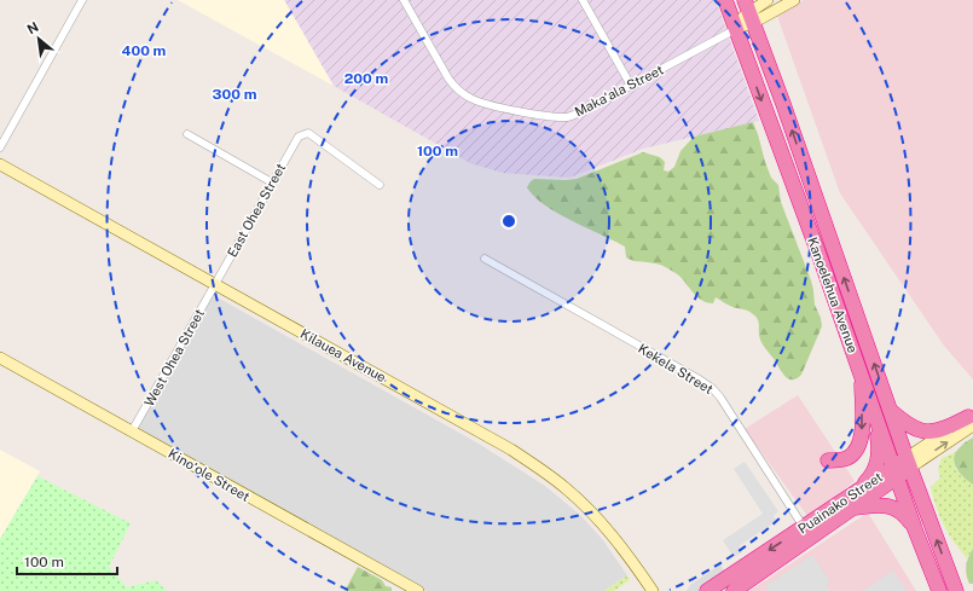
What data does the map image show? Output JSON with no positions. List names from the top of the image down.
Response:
{
  "streets": {
    "highway": ["Kanoelehua Avenue", "Puainako Street"],
    "street": [
      "Maka‘ala Street",
      "East Ohea Street",
      "Kilauea Avenue",
      "West Ohea Street",
      "Kekela Street",
      "Kinoʻole Street"
    ]
  },
  "crossings": [
    ["Maka‘ala Street", "Kanoelehua Avenue"],
    ["East Ohea Street", "Kilauea Avenue"],
    ["East Ohea Street", "West Ohea Street"],
    ["Kanoelehua Avenue", "Puainako Street"],
    ["Kilauea Avenue", "West Ohea Street"],
    ["West Ohea Street", "Kinoʻole Street"],
    ["Kekela Street", "Puainako Street"]
  ],
  "scale_bar": "100 m",
  "north": "top left",
  "rings": [
    "400 m",
    "200 m",
    "300 m",
    "100 m"
  ]
}
